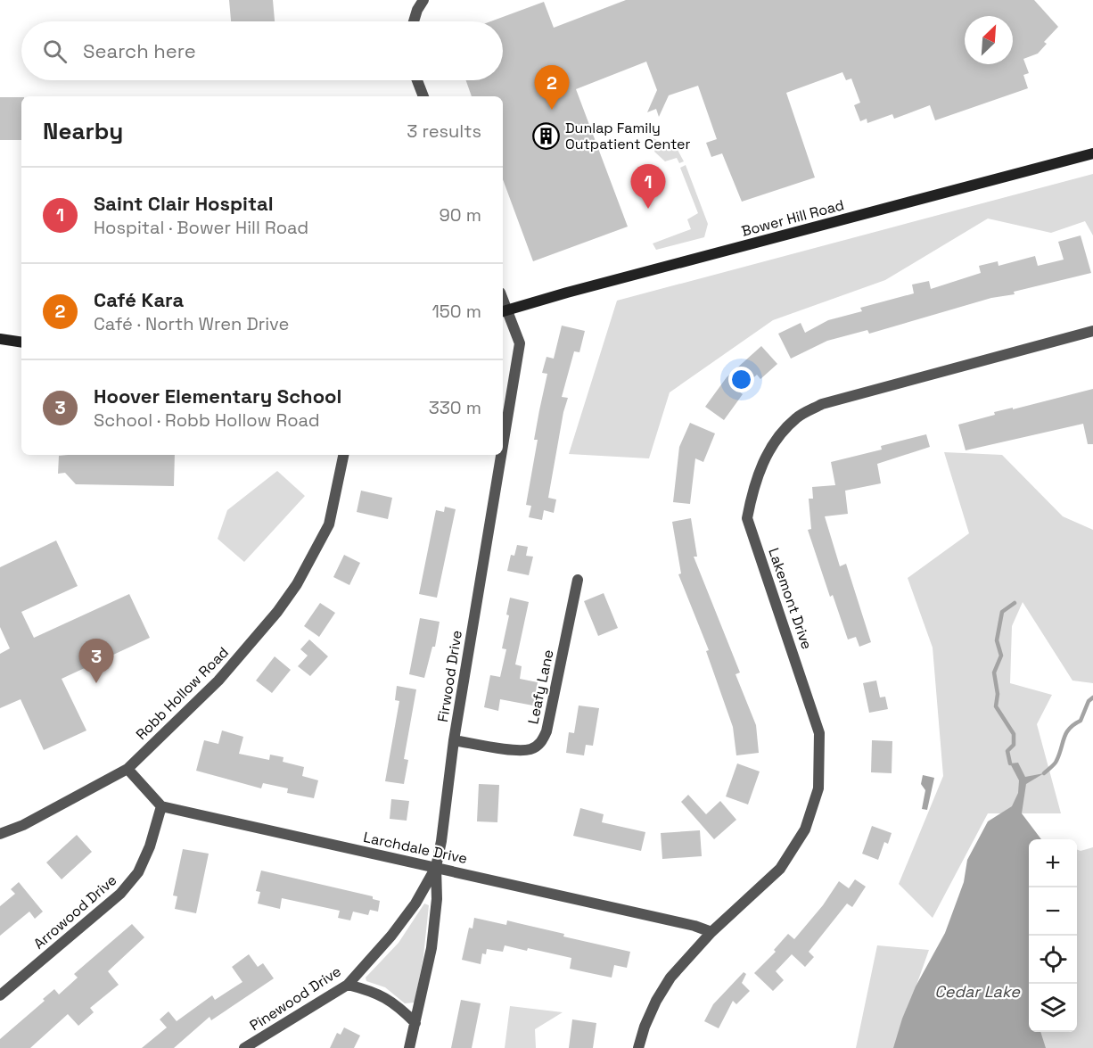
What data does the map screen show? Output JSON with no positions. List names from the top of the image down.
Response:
{
  "streets": {
    "main road": ["Bower Hill Road"],
    "street": [
      "Lakemont Drive",
      "Firwood Drive",
      "Leafy Lane",
      "Robb Hollow Road",
      "Larchdale Drive",
      "Arrowood Drive",
      "Pinewood Drive"
    ]
  },
  "crossings": [
    ["Bower Hill Road", "Firwood Drive"],
    ["Lakemont Drive", "Larchdale Drive"],
    ["Firwood Drive", "Leafy Lane"],
    ["Firwood Drive", "Larchdale Drive"],
    ["Firwood Drive", "Pinewood Drive"],
    ["Larchdale Drive", "Arrowood Drive"],
    ["Larchdale Drive", "Pinewood Drive"]
  ],
  "water": ["Cedar Lake"],
  "places": {
    "building": ["Dunlap Family Outpatient Center"]
  },
  "north": "top right",
  "page": {
    "search": "Search here",
    "pins": ["2", "1", "3"],
    "heading": ["Nearby", "3 results"],
    "list": [
      {
        "mark": "1",
        "name": "Saint Clair Hospital",
        "note": "Hospital · Bower Hill Road",
        "value": "90 m"
      },
      {
        "mark": "2",
        "name": "Café Kara",
        "note": "Café · North Wren Drive",
        "value": "150 m"
      },
      {
        "mark": "3",
        "name": "Hoover Elementary School",
        "note": "School · Robb Hollow Road",
        "value": "330 m"
      }
    ],
    "map_buttons": ["+", "−"]
  }
}
